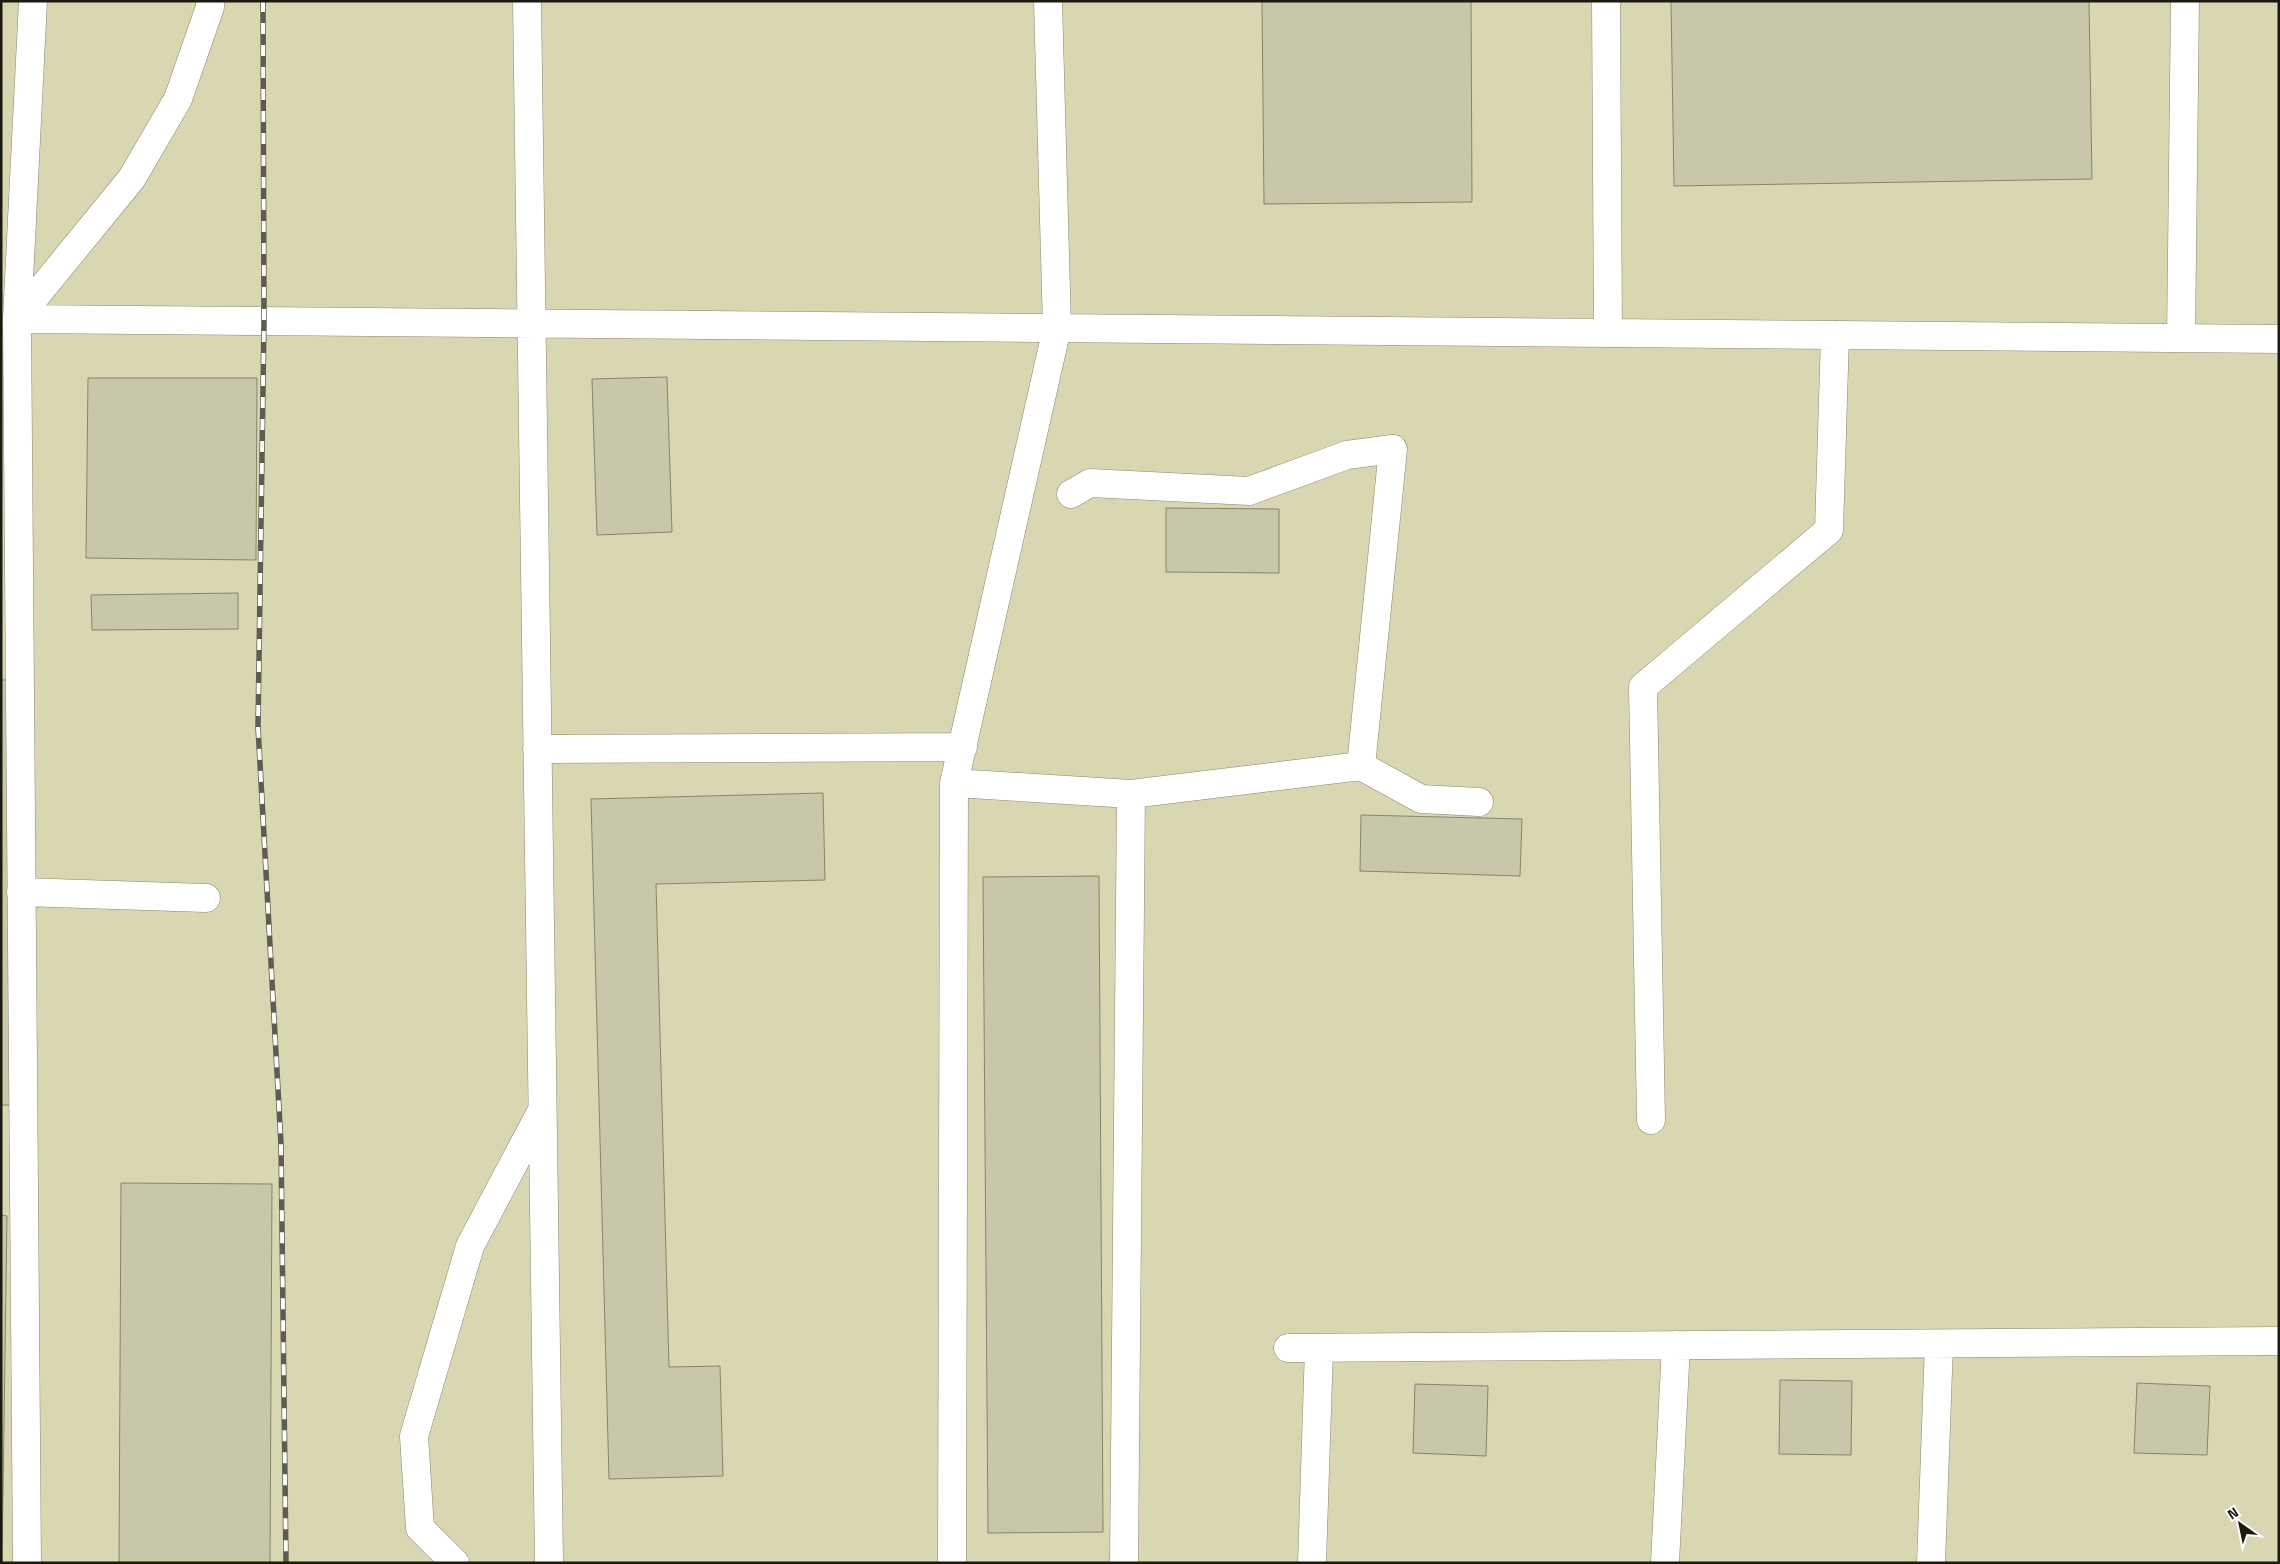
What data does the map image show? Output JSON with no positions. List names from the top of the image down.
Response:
{
  "north": "top left"
}
